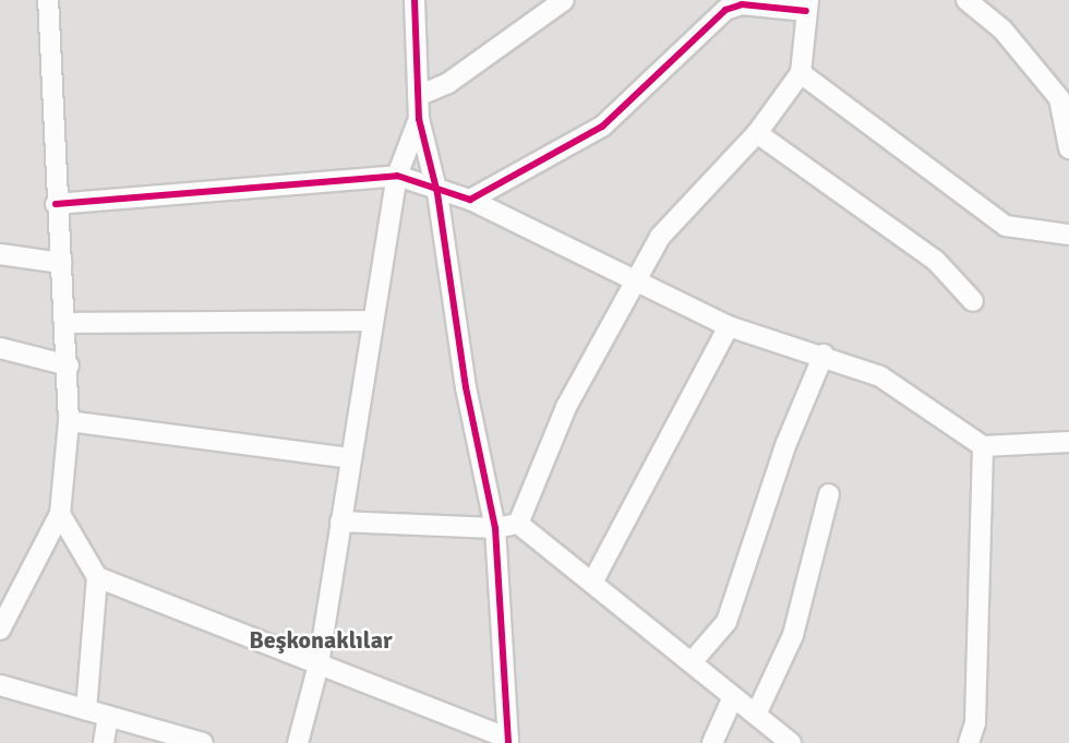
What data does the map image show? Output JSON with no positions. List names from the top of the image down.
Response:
{
  "districts": ["Beşkonaklılar"]
}
